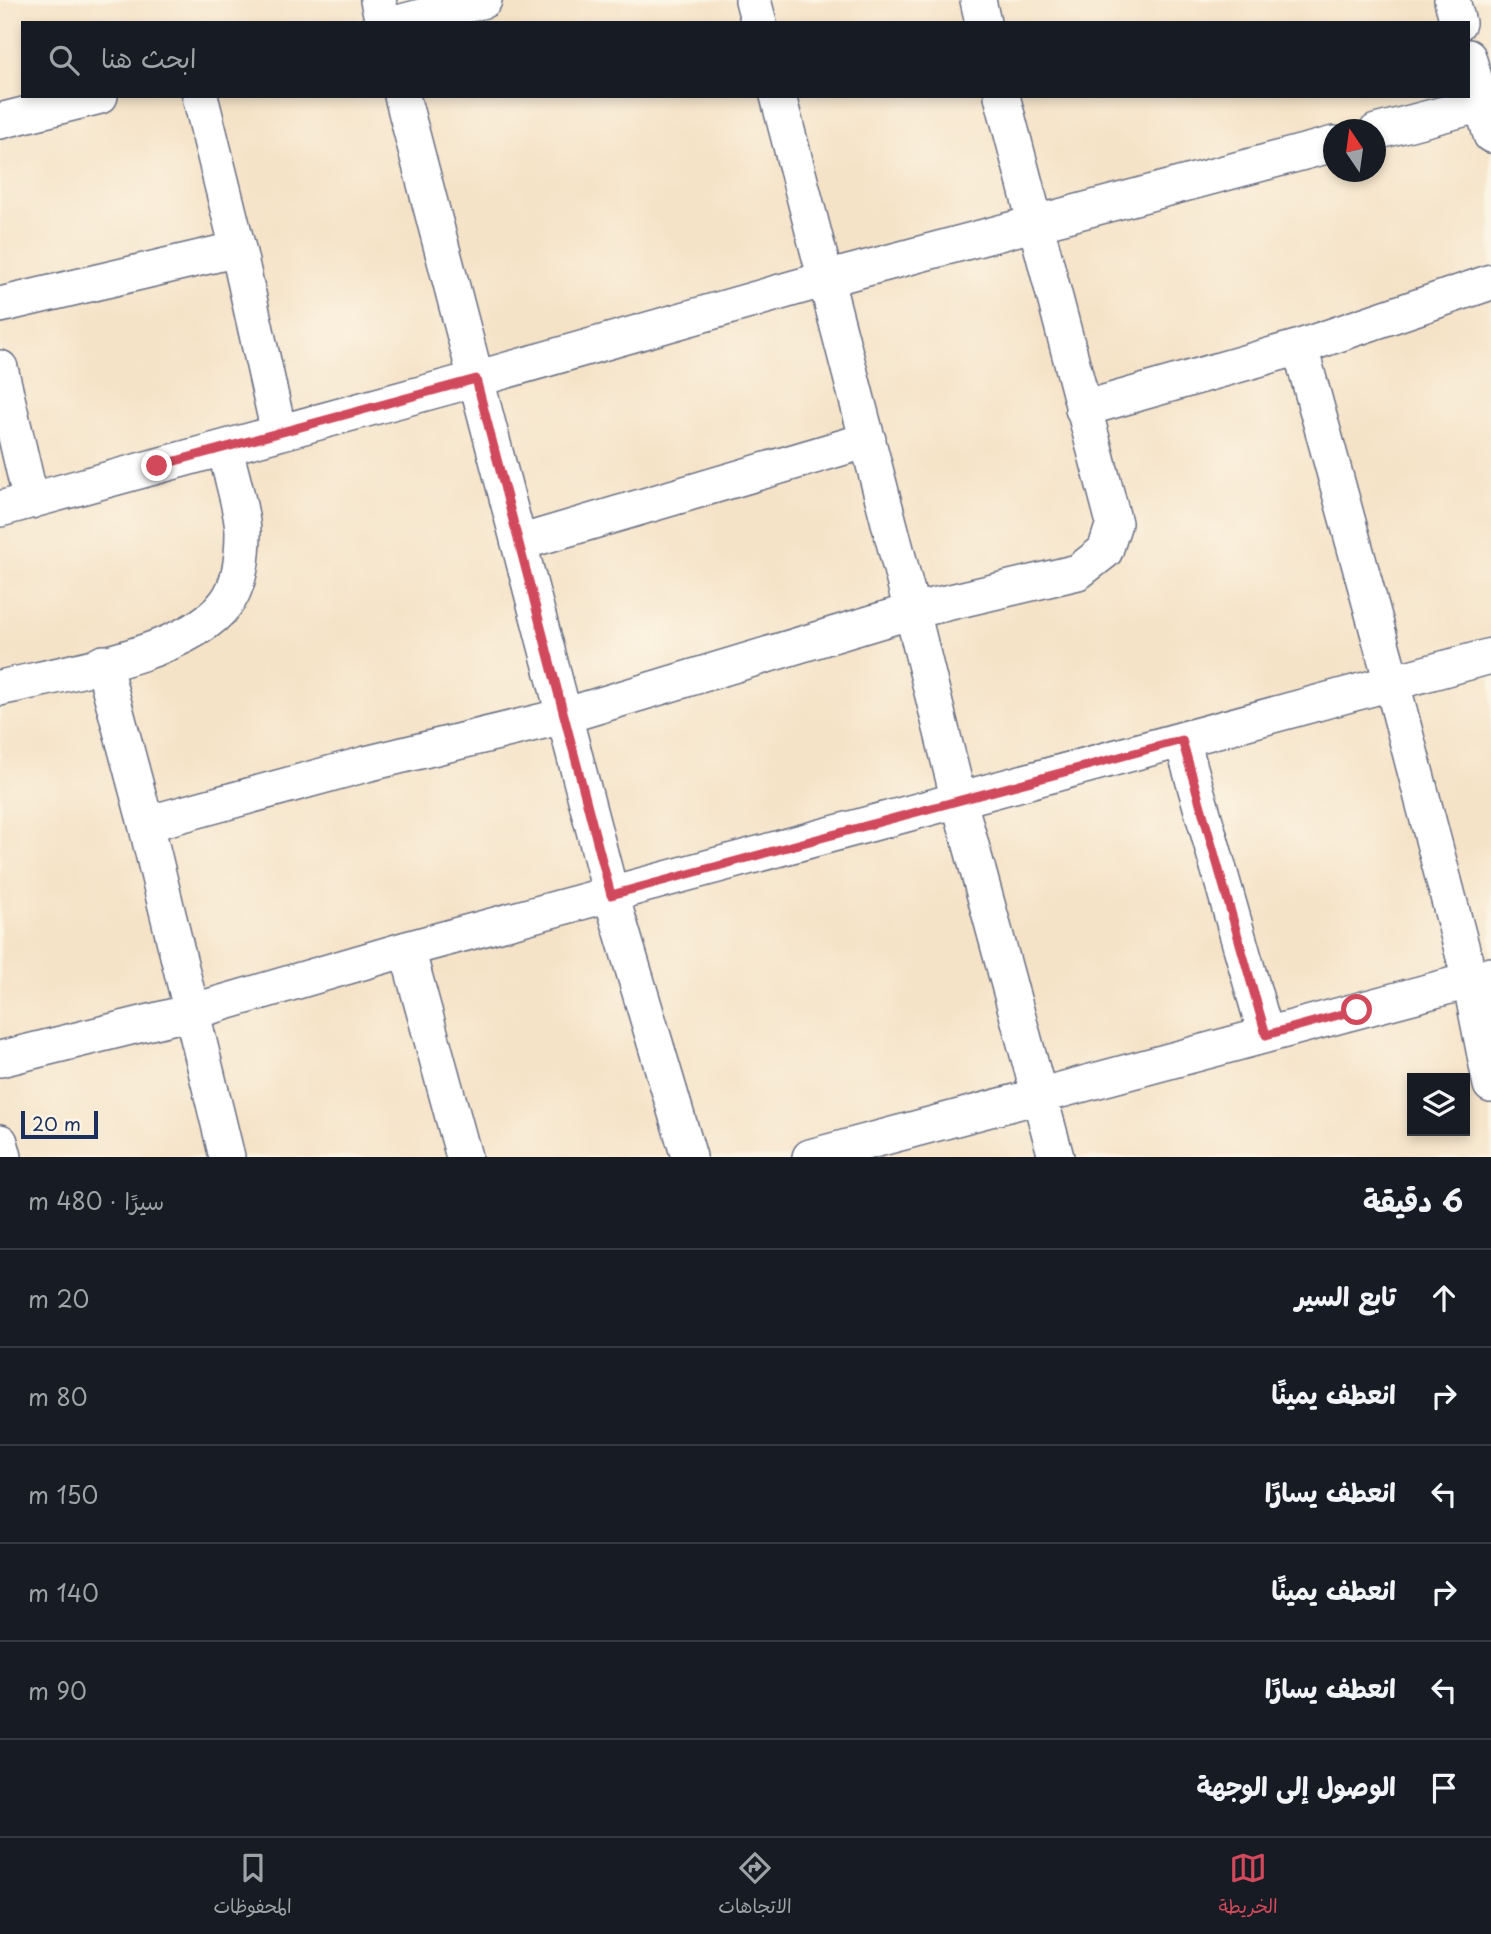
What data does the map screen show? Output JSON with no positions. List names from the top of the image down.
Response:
{
  "scale_bar": "20 m",
  "north": "top",
  "page": {
    "search": "ابحث هنا",
    "scale": "20 m",
    "heading": ["6 دقيقة", "سيرًا · 480 m"],
    "list": [
      ["تابع السير", "20 m"],
      ["انعطف يمينًا", "80 m"],
      ["انعطف يسارًا", "150 m"],
      ["انعطف يمينًا", "140 m"],
      ["انعطف يسارًا", "90 m"],
      "الوصول إلى الوجهة"
    ],
    "nav": ["الخريطة", "الاتجاهات", "المحفوظات"]
  }
}
